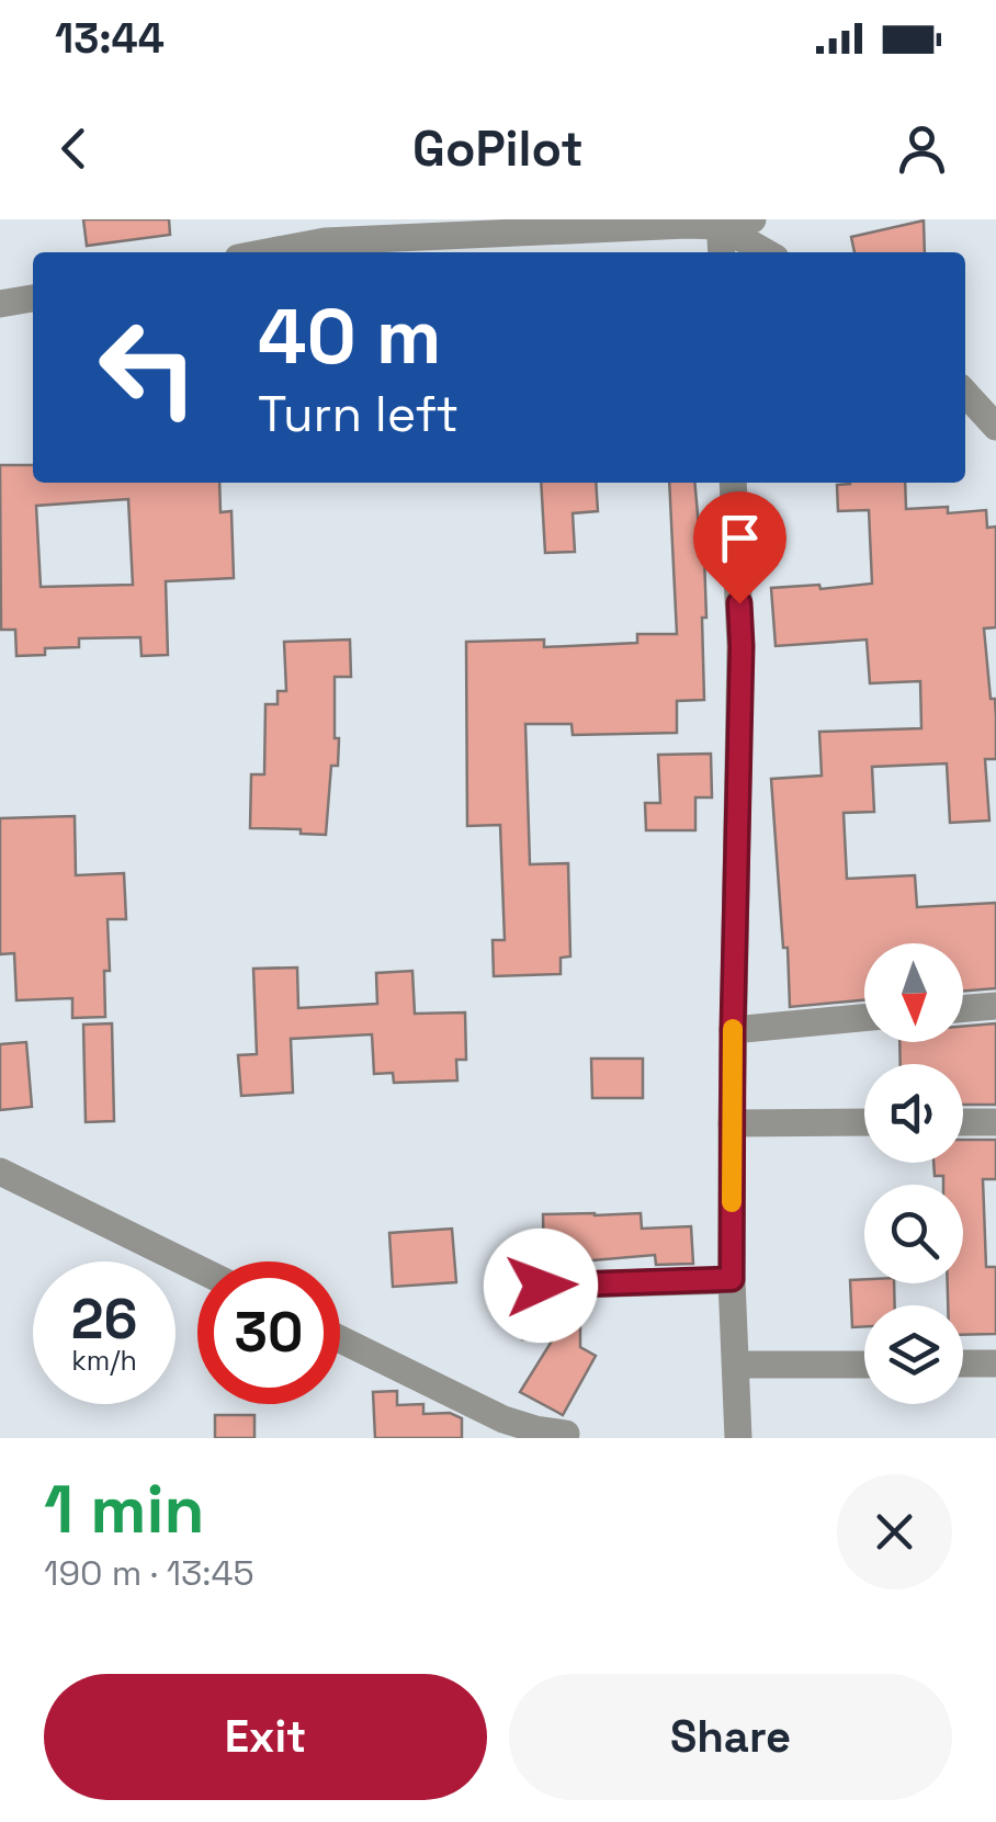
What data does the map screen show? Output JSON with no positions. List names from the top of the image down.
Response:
{
  "north": "bottom",
  "page": {
    "status": "13:44",
    "header": "GoPilot",
    "turn": ["40 m", "Turn left"],
    "speed": "26 km/h",
    "limit": "30",
    "heading": ["1 min", "190 m · 13:45"],
    "buttons": ["Exit", "Share"]
  }
}
